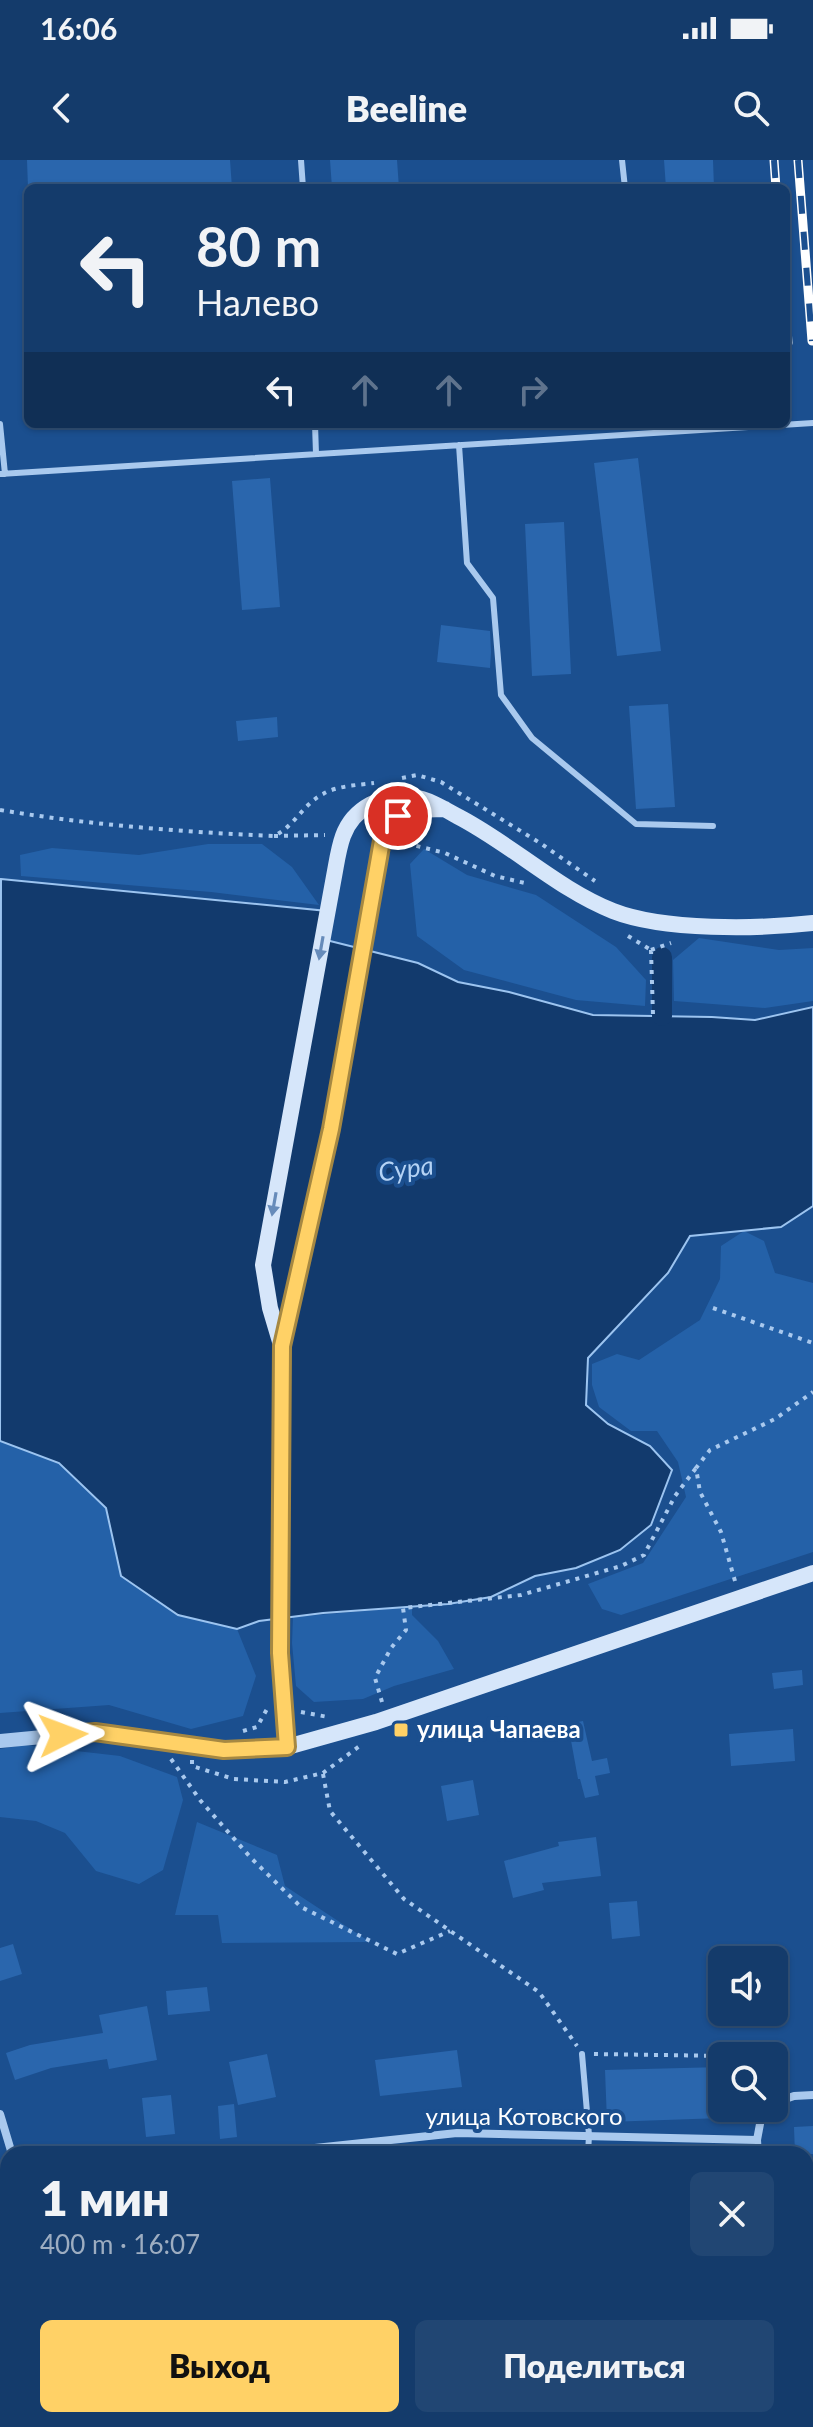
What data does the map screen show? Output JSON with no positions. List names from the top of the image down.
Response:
{
  "streets": {
    "street": ["улица Котовского"]
  },
  "water": ["Сура"],
  "places": {
    "transit": ["улица Чапаева"]
  },
  "page": {
    "status": "16:06",
    "header": "Beeline",
    "turn": ["80 m", "Налево"],
    "heading": ["1 мин", "400 m · 16:07"],
    "buttons": ["Выход", "Поделиться"]
  }
}
